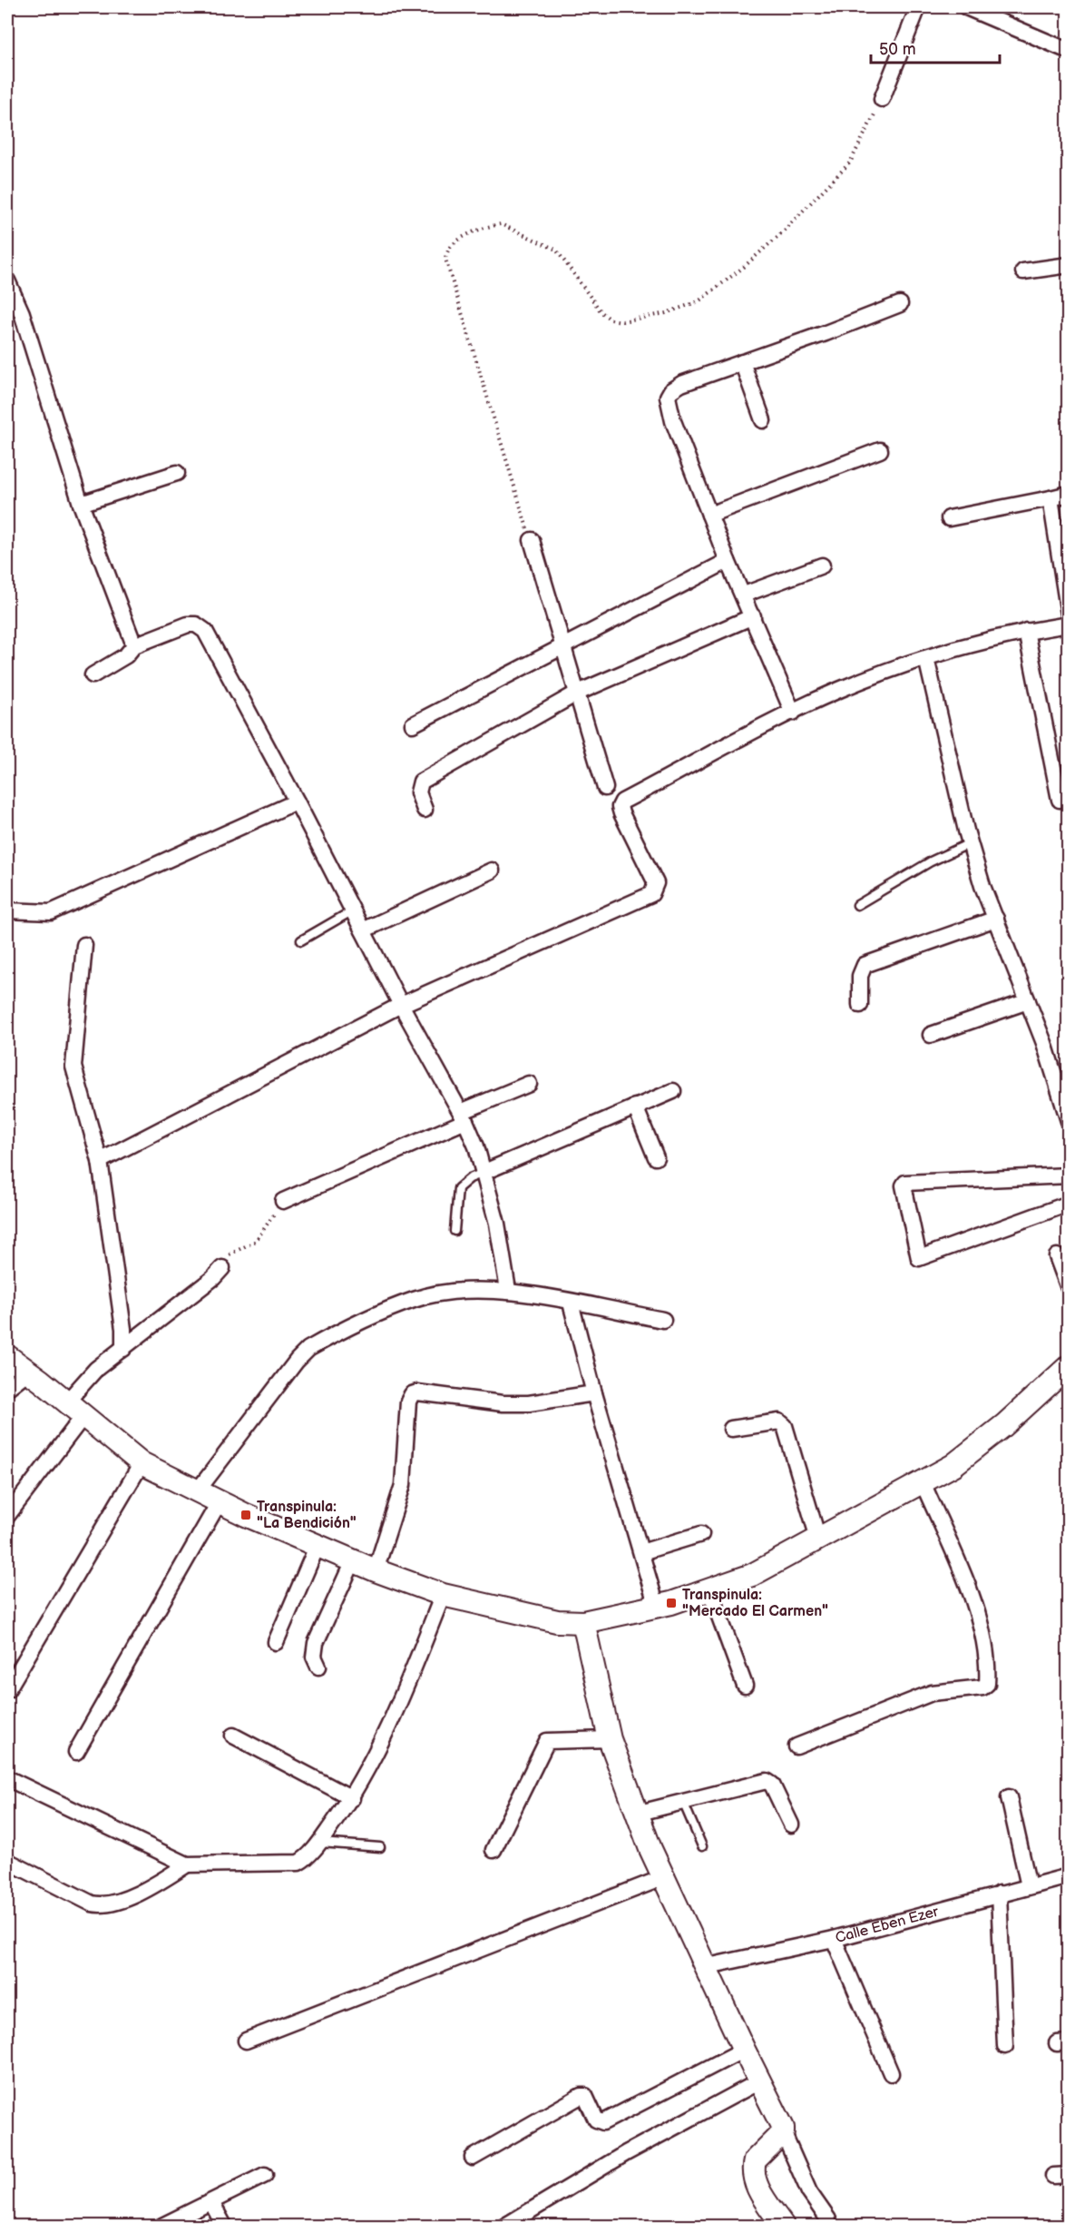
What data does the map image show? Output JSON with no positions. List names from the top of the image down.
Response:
{
  "streets": {
    "street": ["Calle Eben Ezer"]
  },
  "places": {
    "transit": ["Transpinula: \"La Bendición\"", "Transpinula: \"Mercado El Carmen\""]
  },
  "scale_bar": "50 m"
}
